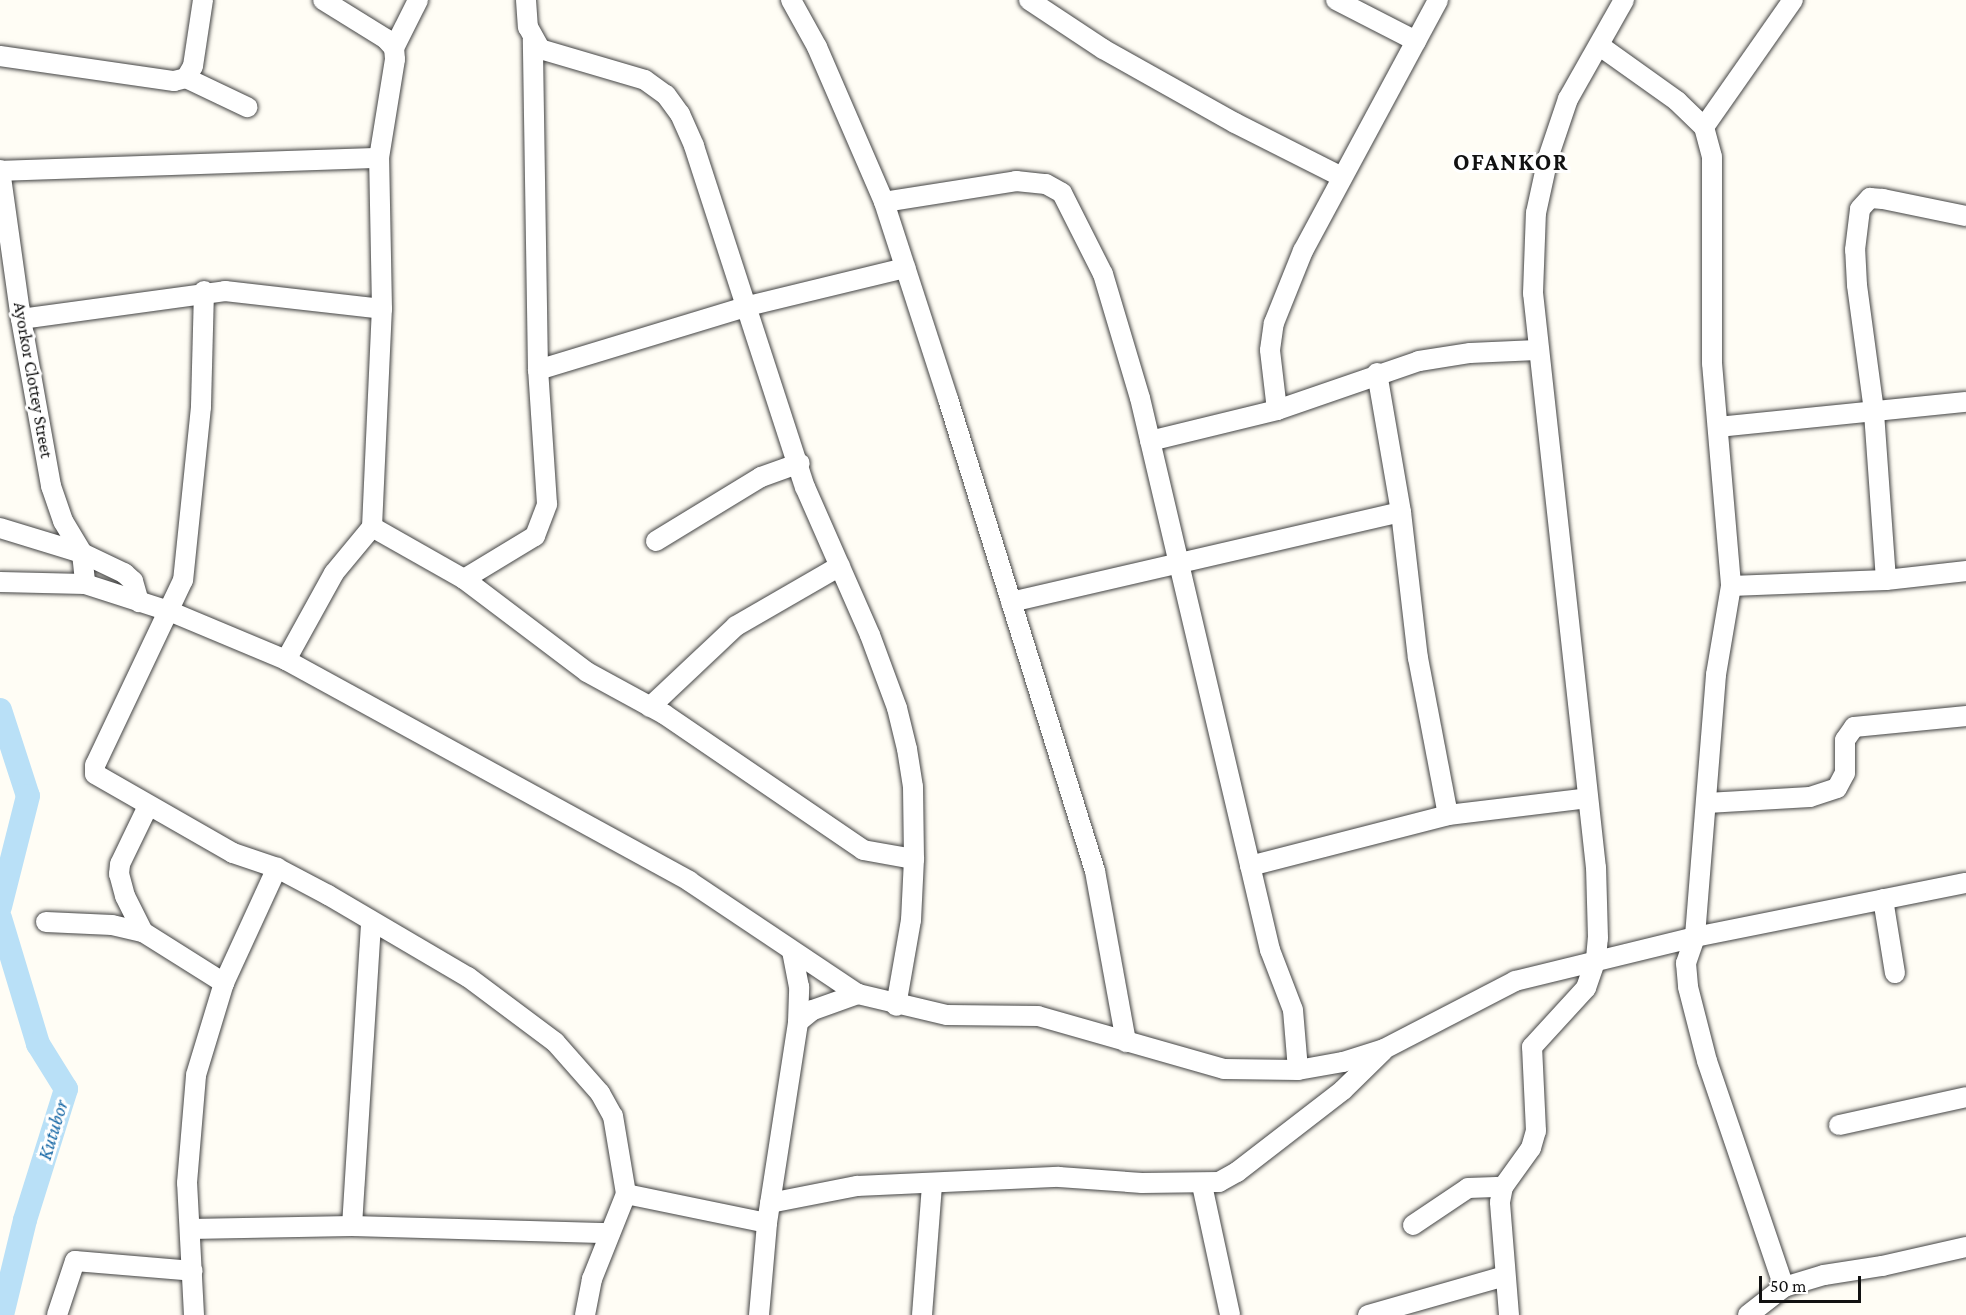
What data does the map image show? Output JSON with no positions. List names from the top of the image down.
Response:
{
  "streets": {
    "street": ["Ayorkor Clottey Street"]
  },
  "districts": ["OFANKOR"],
  "water": ["Kutubor"],
  "scale_bar": "50 m"
}
